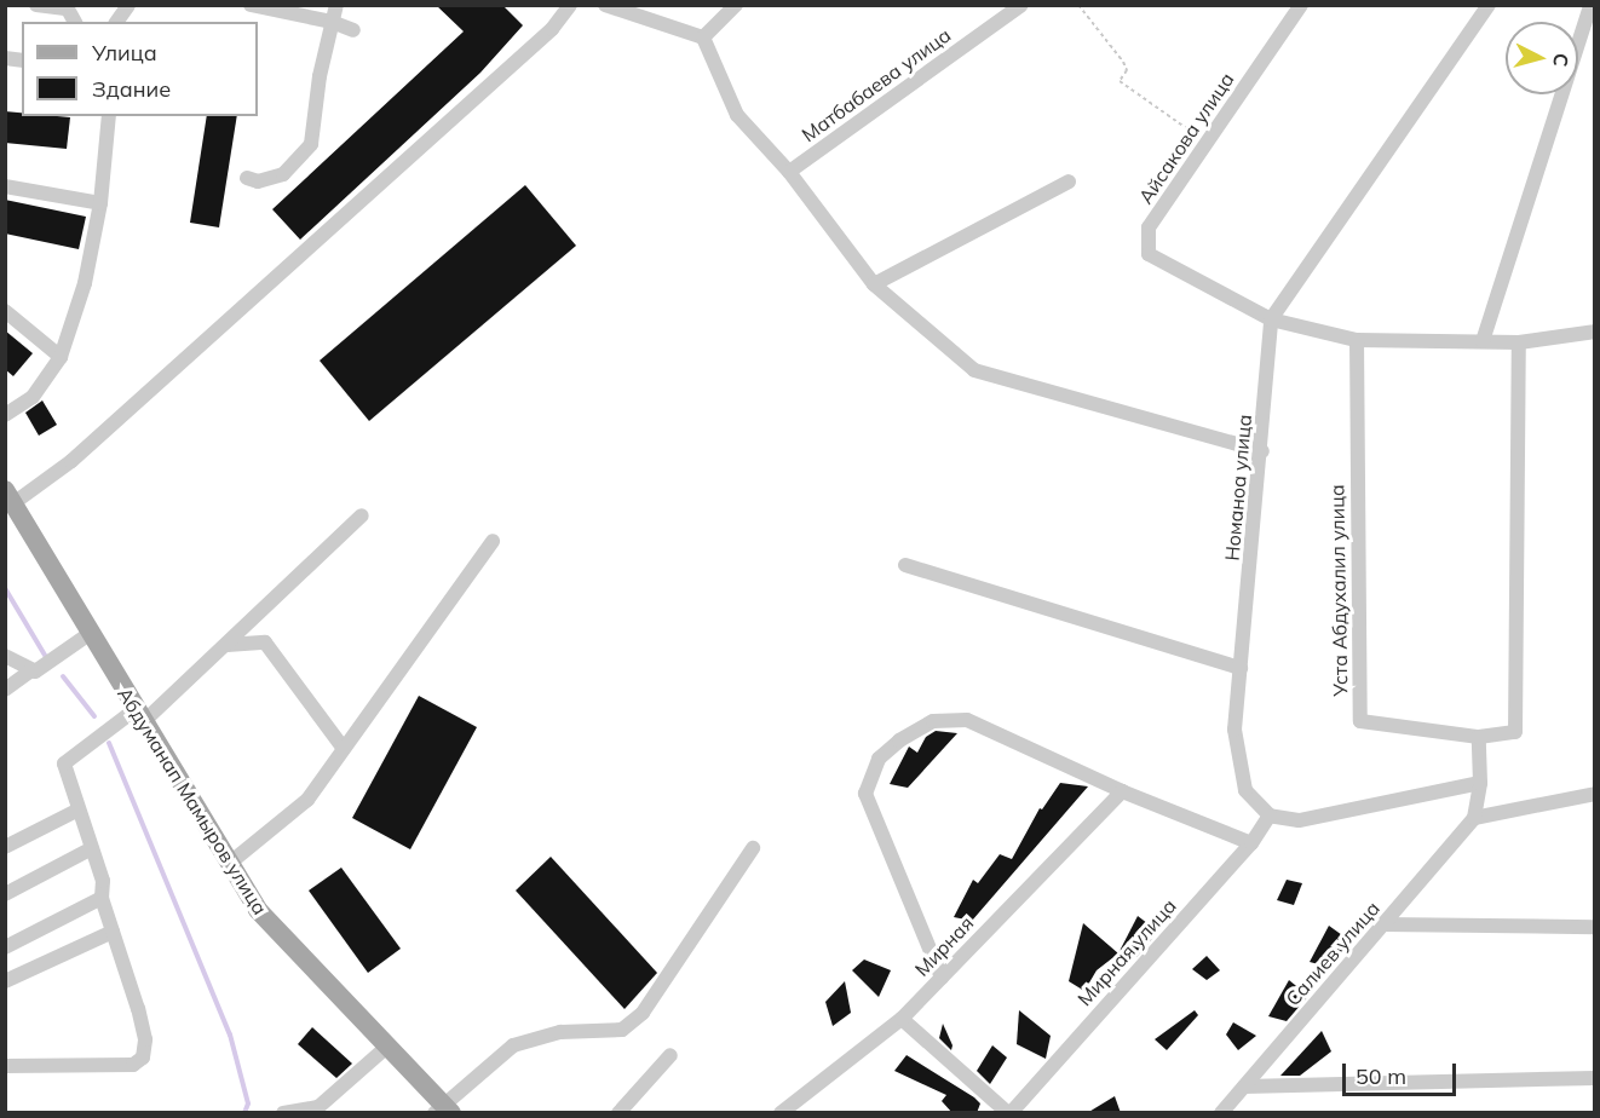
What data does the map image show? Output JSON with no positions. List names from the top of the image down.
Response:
{
  "streets": {
    "main road": ["Абдуманап Мамыров улица"],
    "street": [
      "Матбабаева улица",
      "Айсакова улица",
      "Номаноа улица",
      "Уста Абдухалил улица",
      "Мирная",
      "Мирная улица",
      "Салиев улица"
    ]
  },
  "crossings": [
    ["Айсакова улица", "Номаноа улица"],
    ["Номаноа улица", "Мирная улица"]
  ],
  "legend": ["Улица", "Здание"],
  "scale_bar": "50 m",
  "north": "right"
}
